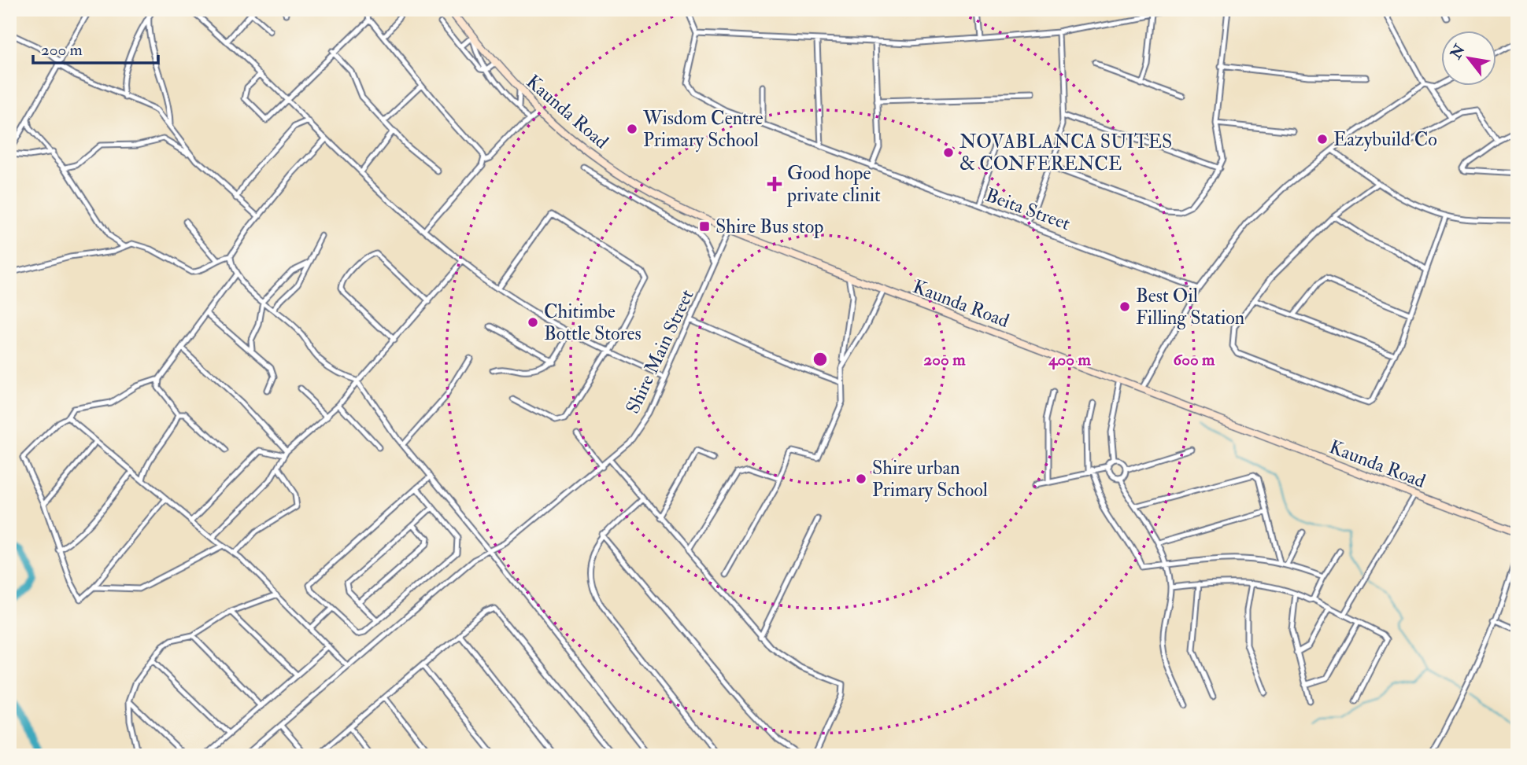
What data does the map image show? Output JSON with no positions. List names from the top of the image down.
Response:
{
  "streets": {
    "main road": ["Kaunda Road"],
    "street": ["Beita Street", "Shire Main Street"]
  },
  "crossings": [
    ["Kaunda Road", "Shire Main Street"]
  ],
  "places": {
    "other": [
      "Wisdom Centre Primary School",
      "Eazybuild Co",
      "NOVABLANCA SUITES & CONFERENCE",
      "Best Oil Filling Station",
      "Chitimbe Bottle Stores",
      "Shire urban Primary School"
    ],
    "health": ["Good hope private clinit"],
    "transit": ["Shire Bus stop"]
  },
  "scale_bar": "200 m",
  "north": "top left",
  "rings": ["200 m", "400 m", "600 m"]
}
